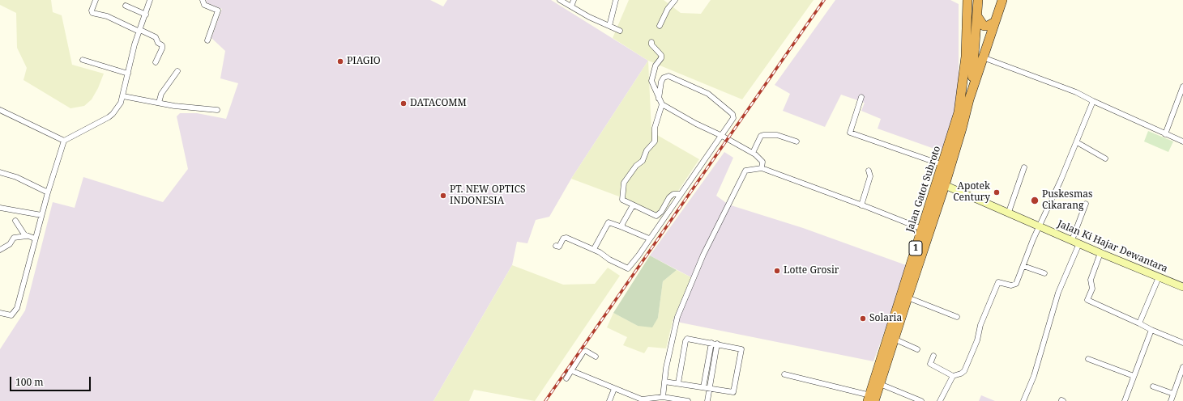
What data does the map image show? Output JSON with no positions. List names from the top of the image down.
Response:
{
  "streets": {
    "highway": ["Jalan Gatot Subroto", "1"],
    "main road": ["Jalan Ki Hajar Dewantara"]
  },
  "crossings": [
    ["Jalan Gatot Subroto", "Jalan Ki Hajar Dewantara"],
    ["Jalan Gatot Subroto", "1"]
  ],
  "places": [
    "PIAGIO",
    "DATACOMM",
    "Apotek Century",
    "PT. NEW OPTICS INDONESIA",
    "Puskesmas Cikarang",
    "Lotte Grosir",
    "Solaria"
  ],
  "scale_bar": "100 m"
}
